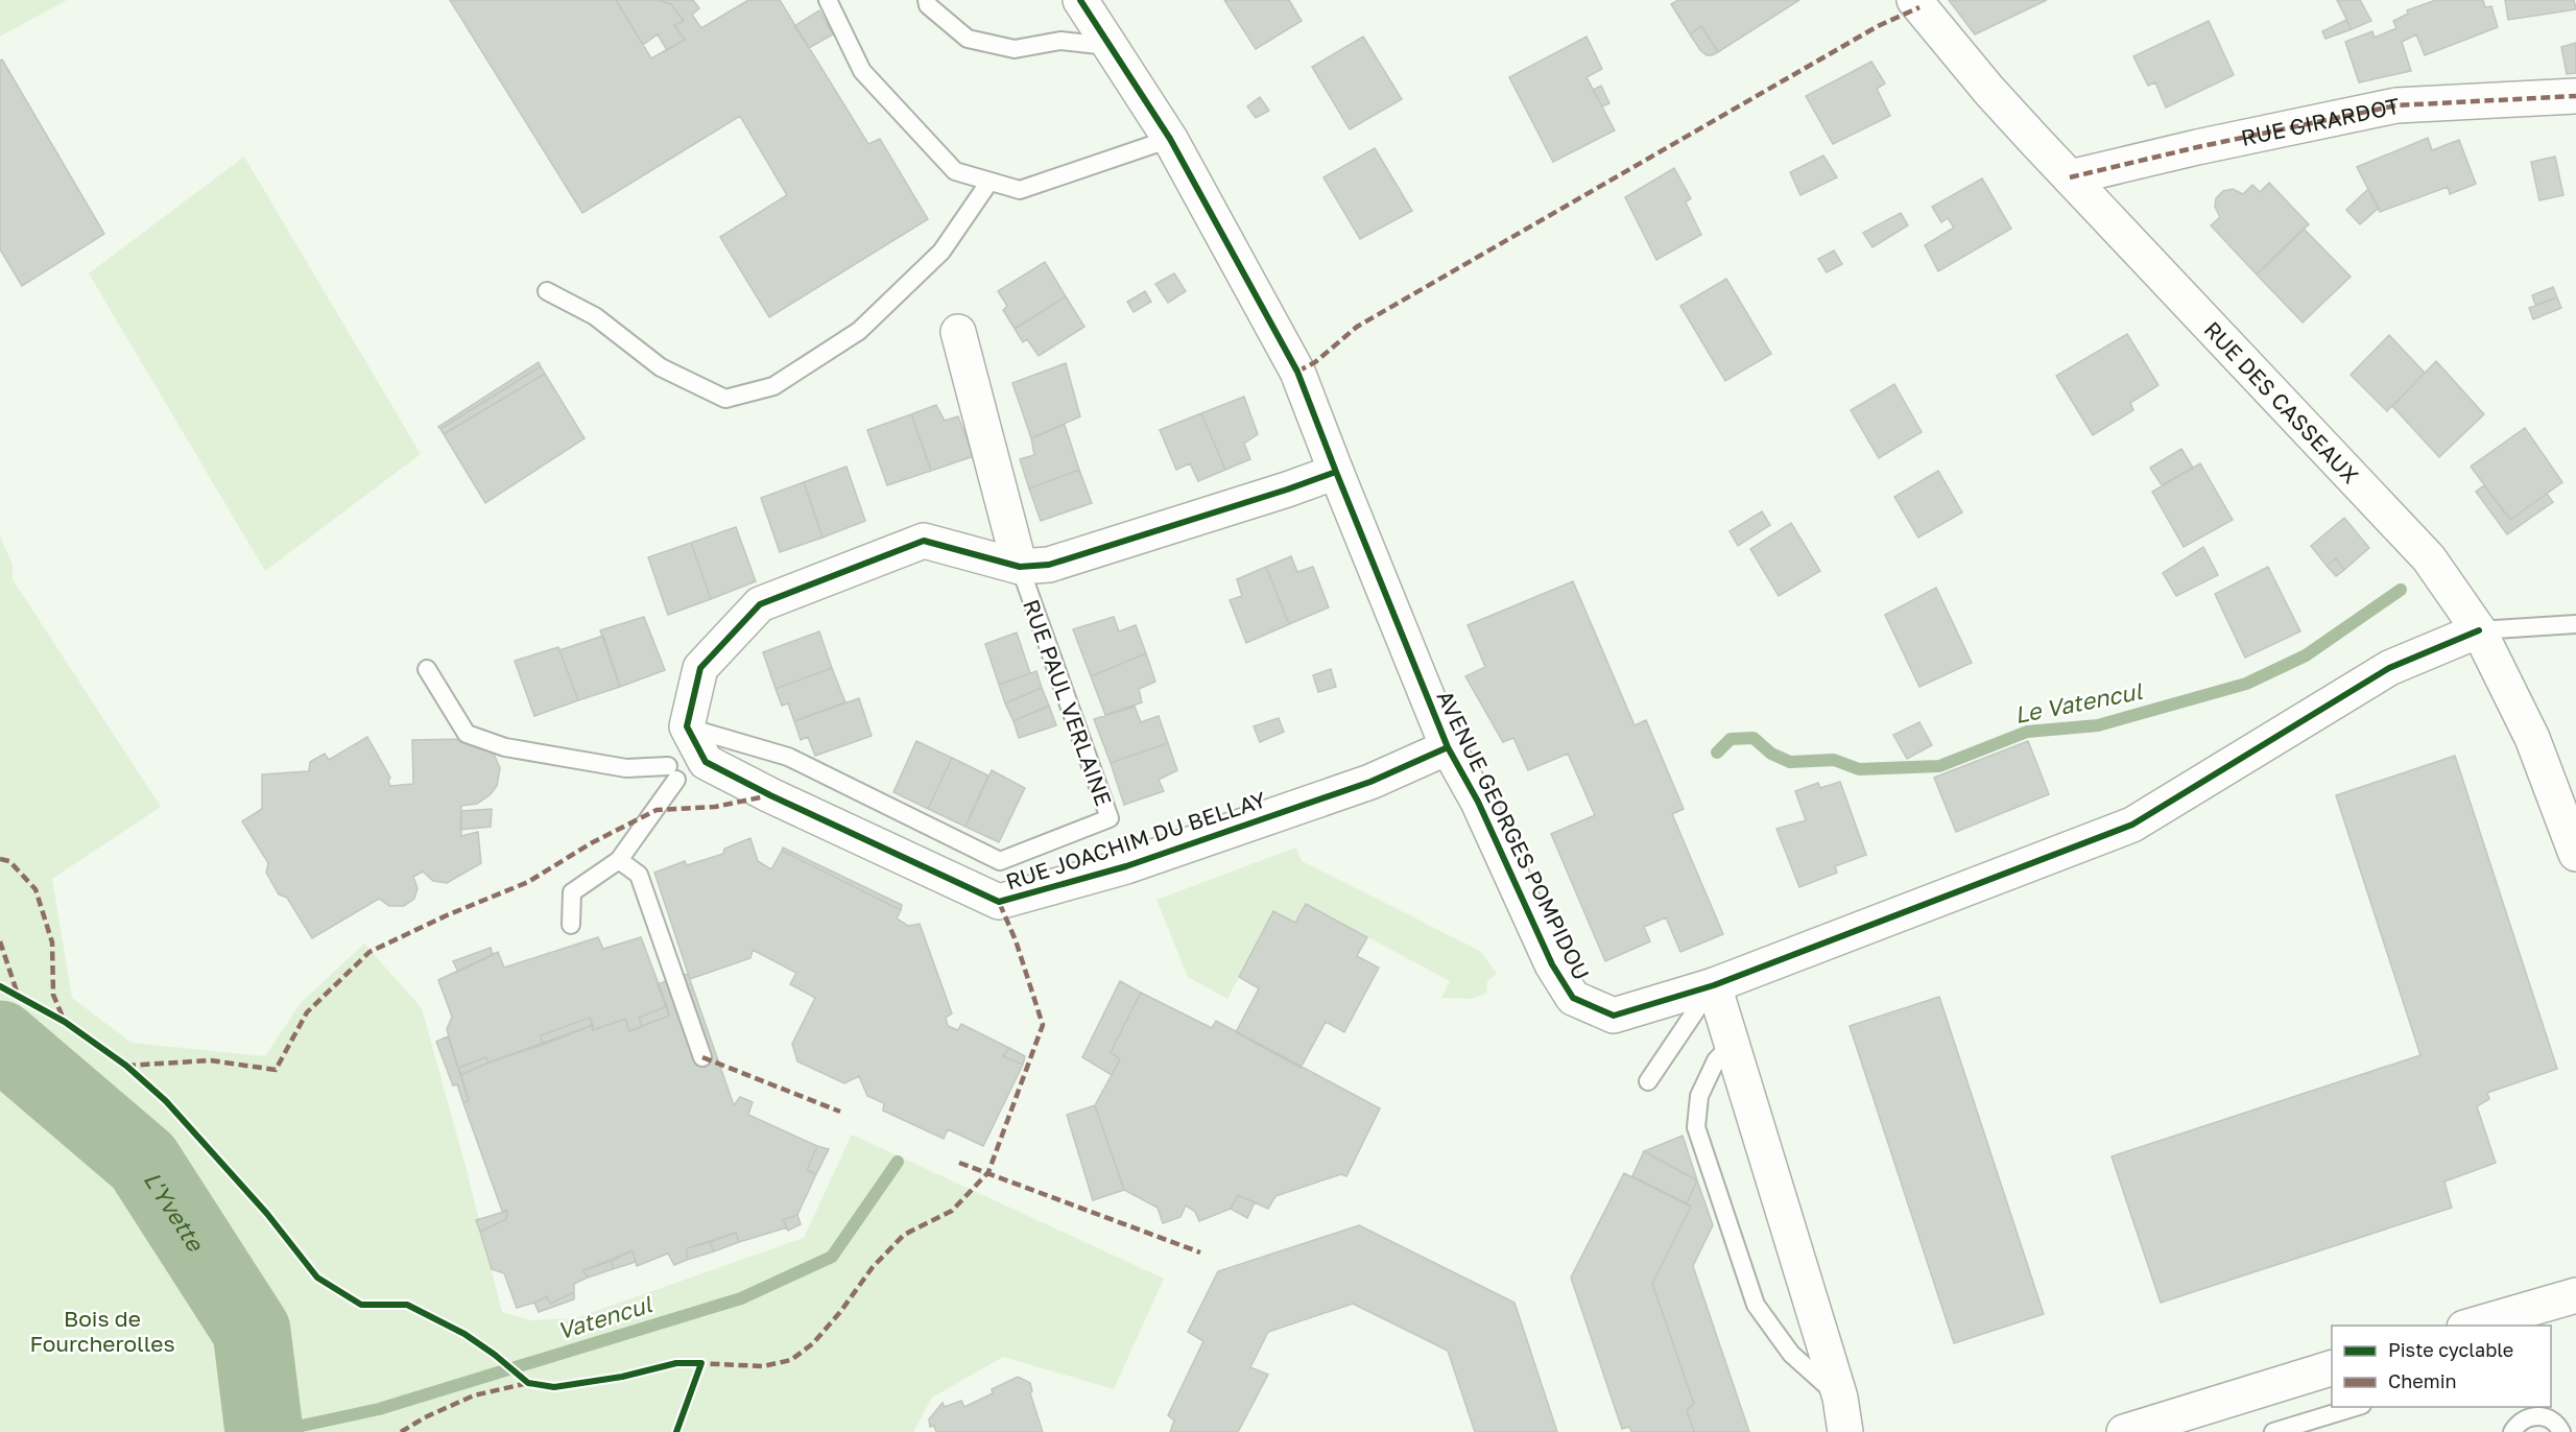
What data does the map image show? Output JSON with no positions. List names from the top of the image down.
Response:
{
  "streets": {
    "street": [
      "RUE GIRARDOT",
      "RUE DES CASSEAUX",
      "RUE PAUL VERLAINE",
      "AVENUE GEORGES POMPIDOU",
      "RUE JOACHIM DU BELLAY"
    ]
  },
  "crossings": [
    ["RUE GIRARDOT", "RUE DES CASSEAUX"],
    ["RUE DES CASSEAUX", "AVENUE GEORGES POMPIDOU"],
    ["RUE PAUL VERLAINE", "RUE JOACHIM DU BELLAY"],
    ["AVENUE GEORGES POMPIDOU", "RUE JOACHIM DU BELLAY"]
  ],
  "water": ["Le Vatencul", "L'Yvette", "Vatencul"],
  "parks": ["Bois de Fourcherolles"],
  "legend": ["Piste cyclable", "Chemin"]
}
